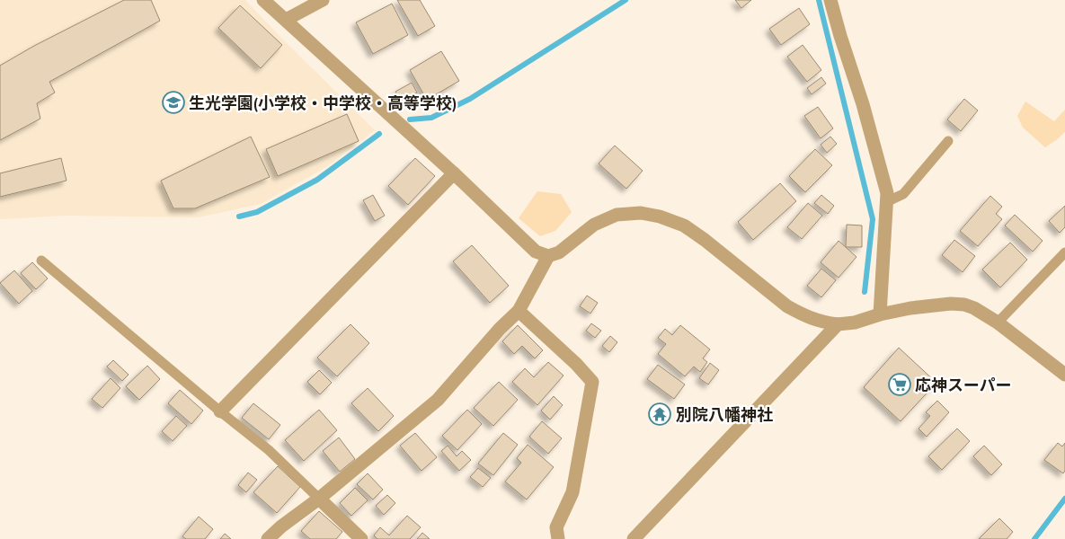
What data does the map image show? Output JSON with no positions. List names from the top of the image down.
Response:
{
  "places": {
    "school or university": ["生光学園(小学校・中学校・高等学校)"],
    "supermarket": ["応神スーパー"],
    "temple": ["別院八幡神社"]
  }
}
